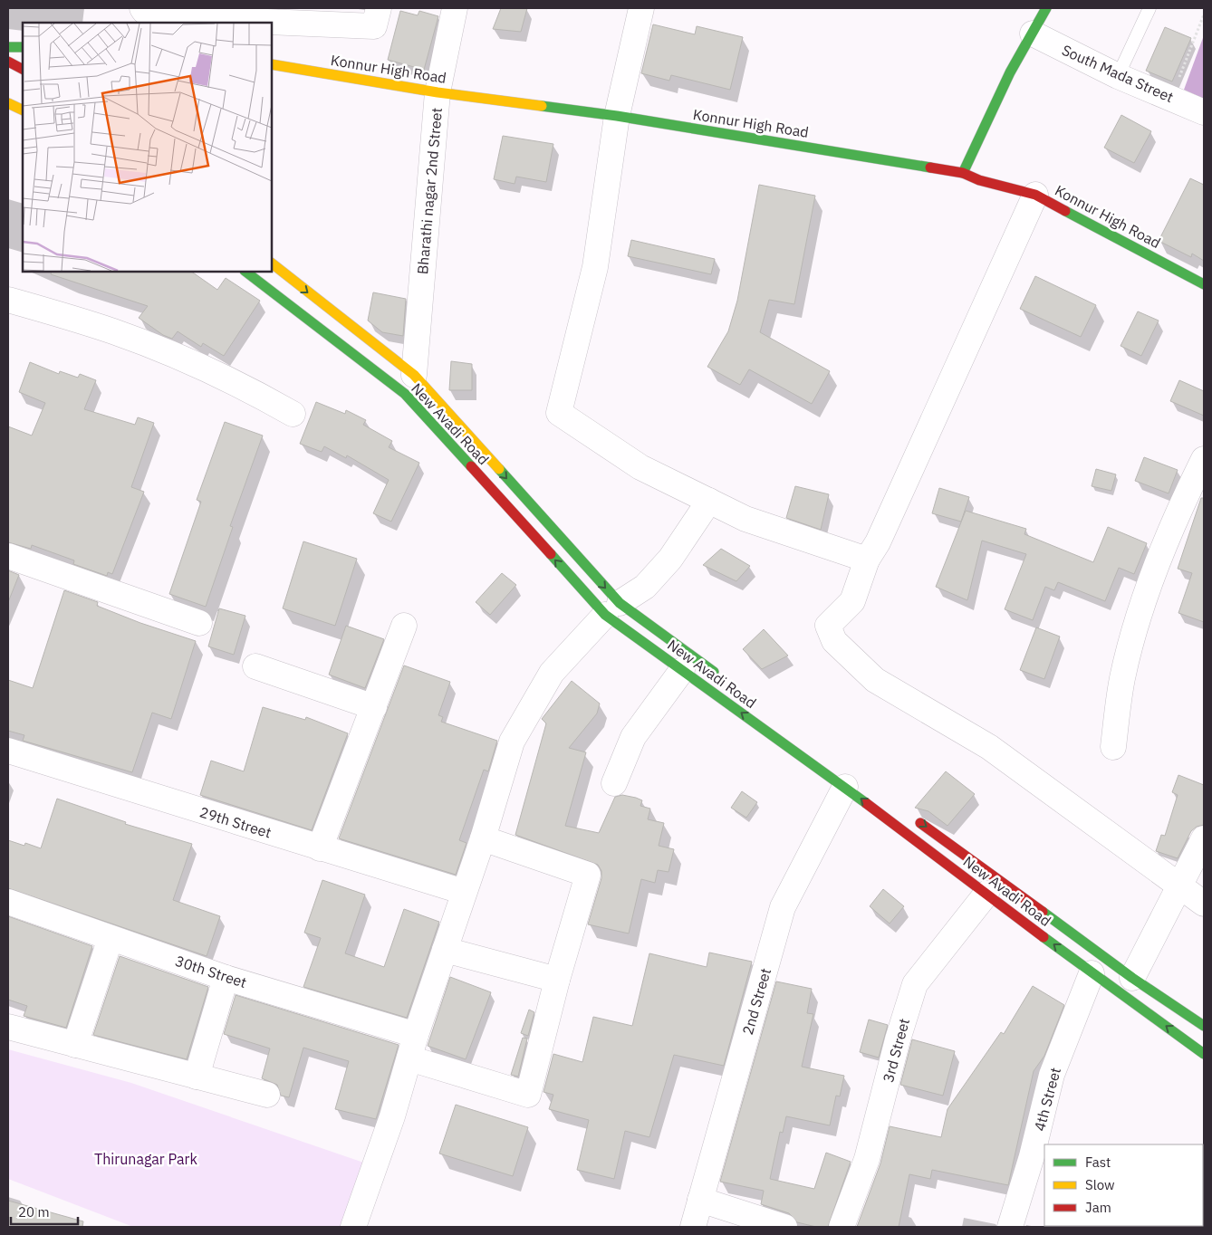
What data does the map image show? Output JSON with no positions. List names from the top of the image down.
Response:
{
  "streets": {
    "main road": ["Konnur High Road", "New Avadi Road"],
    "street": [
      "South Mada Street",
      "Bharathi nagar 2nd Street",
      "29th Street",
      "30th Street",
      "2nd Street",
      "3rd Street",
      "4th Street"
    ]
  },
  "crossings": [
    ["Konnur High Road", "Bharathi nagar 2nd Street"],
    ["Bharathi nagar 2nd Street", "New Avadi Road"],
    ["New Avadi Road", "2nd Street"],
    ["New Avadi Road", "3rd Street"],
    ["New Avadi Road", "4th Street"]
  ],
  "parks": ["Thirunagar Park"],
  "legend": ["Fast", "Slow", "Jam"],
  "scale_bar": "20 m"
}
